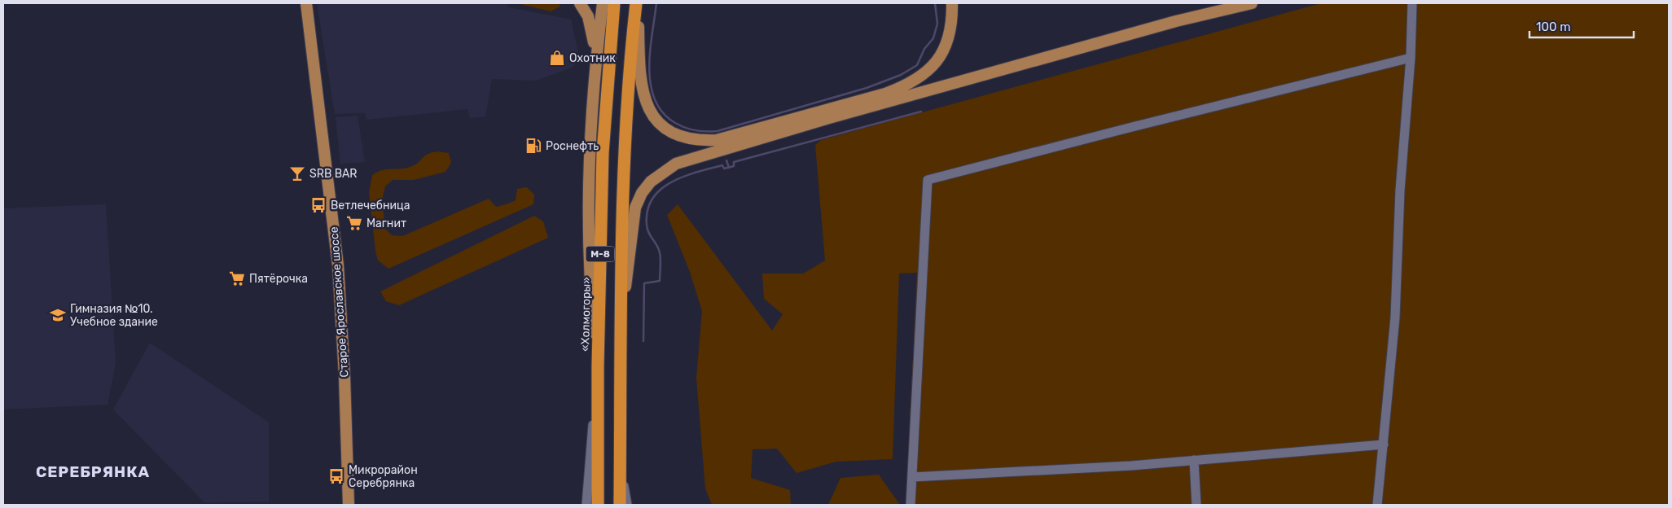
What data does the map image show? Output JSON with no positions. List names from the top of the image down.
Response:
{
  "streets": {
    "highway": ["М-8", "«Холмогоры»"],
    "main road": ["Старое Ярославское шоссе"]
  },
  "districts": ["СЕРЕБРЯНКА"],
  "places": {
    "shop": ["Охотник"],
    "fuel station": ["Роснефть"],
    "bar": ["SRB BAR"],
    "bus stop": ["Ветлечебница", "Микрорайон Серебрянка"],
    "supermarket": ["Магнит", "Пятёрочка"],
    "school or university": ["Гимназия №10. Учебное здание"]
  },
  "scale_bar": "100 m"
}
